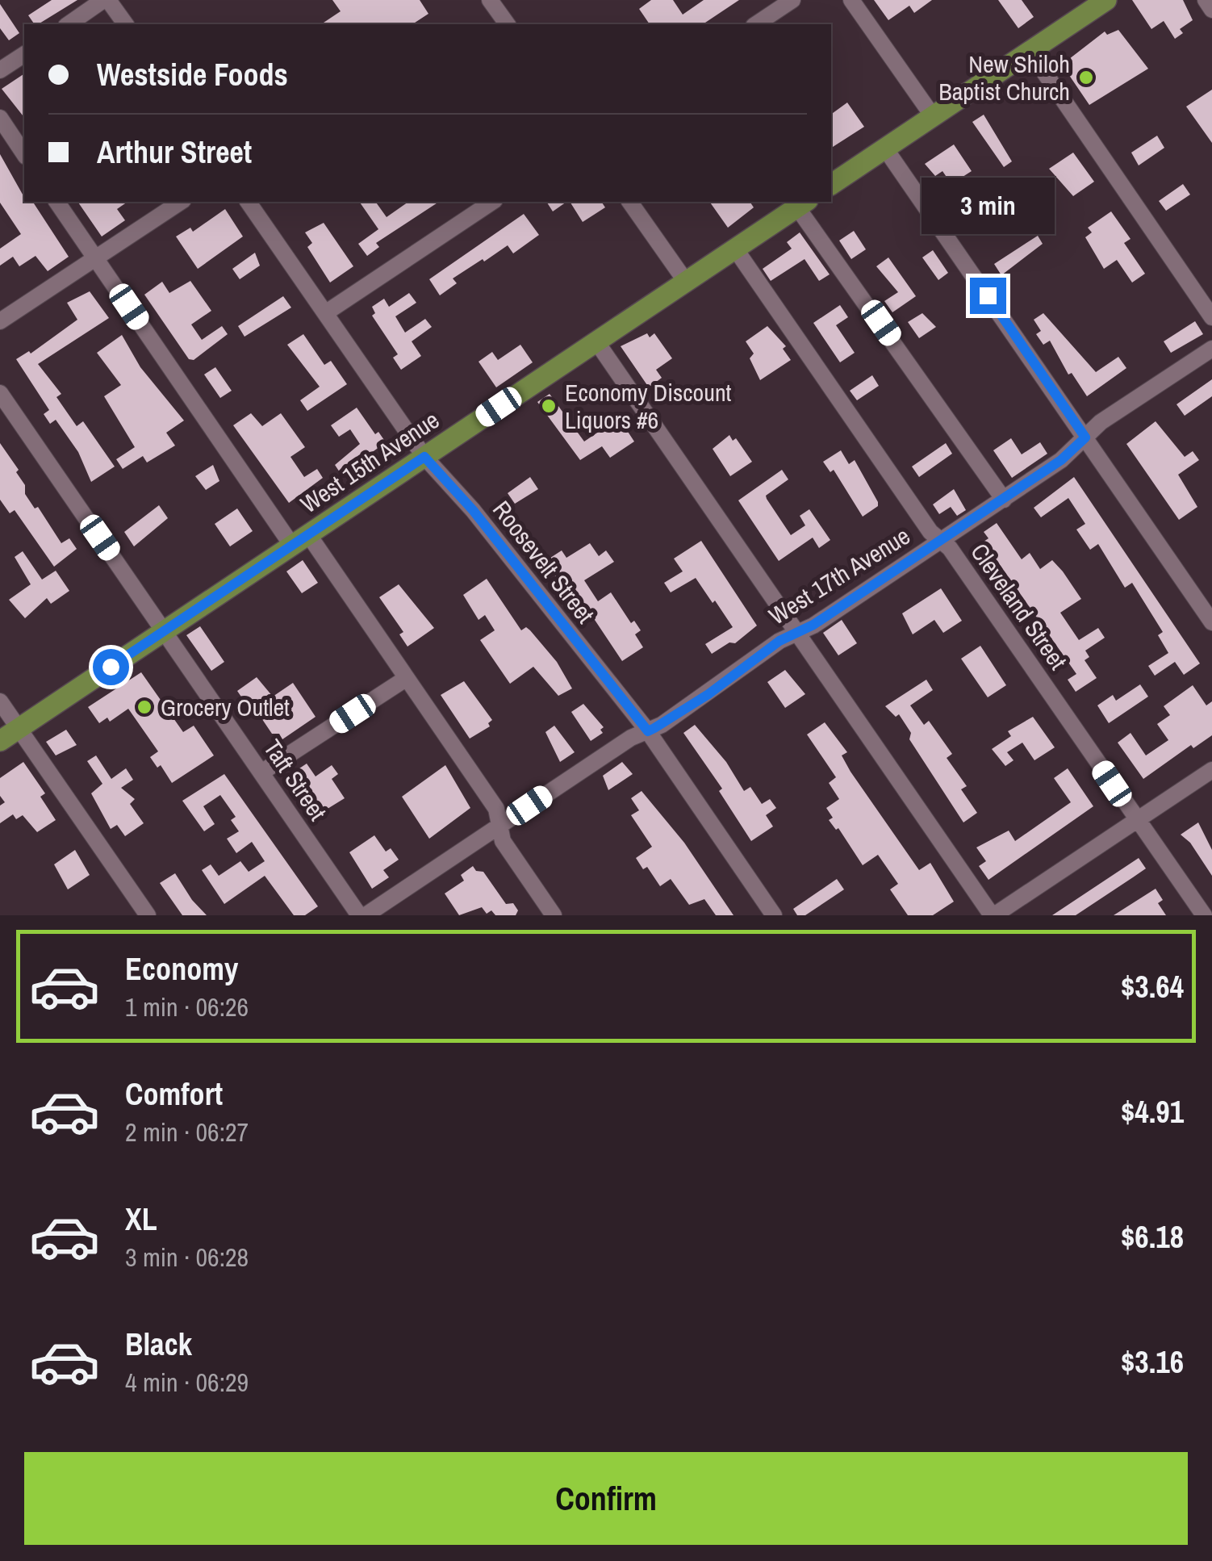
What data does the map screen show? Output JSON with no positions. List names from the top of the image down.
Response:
{
  "streets": {
    "main road": ["West 15th Avenue"],
    "street": [
      "Roosevelt Street",
      "West 17th Avenue",
      "Cleveland Street",
      "Taft Street"
    ]
  },
  "crossings": [
    ["West 15th Avenue", "Roosevelt Street"],
    ["West 15th Avenue", "Cleveland Street"],
    ["West 15th Avenue", "Taft Street"],
    ["Roosevelt Street", "West 17th Avenue"],
    ["West 17th Avenue", "Cleveland Street"]
  ],
  "places": ["New Shiloh Baptist Church", "Economy Discount Liquors #6", "Grocery Outlet"],
  "page": {
    "banner": ["Westside Foods", "Arthur Street"],
    "bubble": "3 min",
    "list": [
      {
        "name": "Economy",
        "note": "1 min · 06:26",
        "value": "$3.64"
      },
      {
        "name": "Comfort",
        "note": "2 min · 06:27",
        "value": "$4.91"
      },
      {
        "name": "XL",
        "note": "3 min · 06:28",
        "value": "$6.18"
      },
      {
        "name": "Black",
        "note": "4 min · 06:29",
        "value": "$3.16"
      }
    ],
    "buttons": "Confirm"
  }
}
